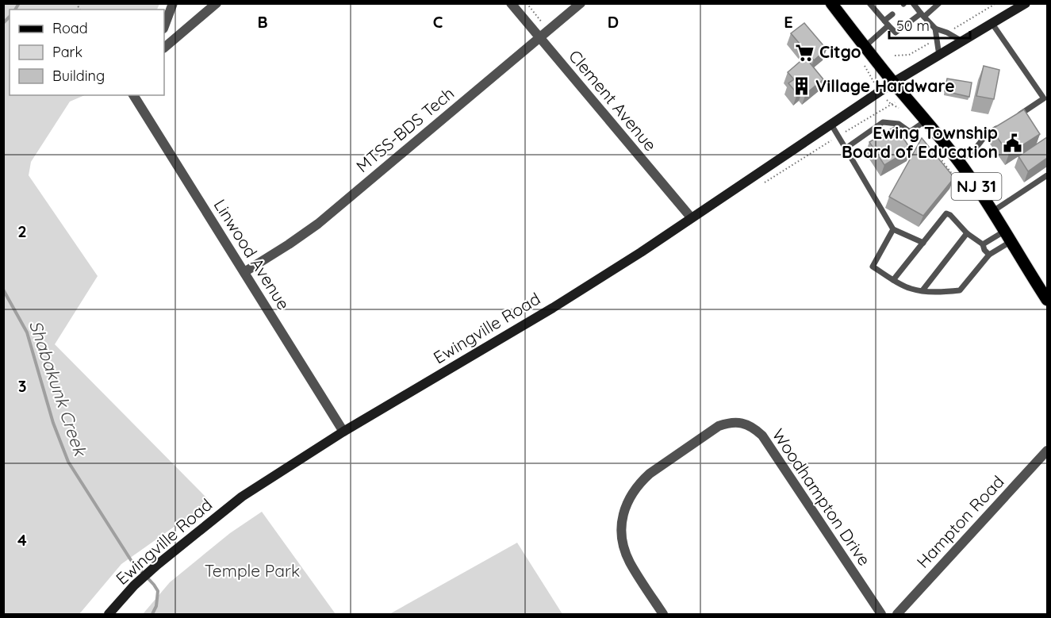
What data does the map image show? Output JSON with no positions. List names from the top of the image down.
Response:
{
  "streets": {
    "main road": ["NJ 31", "Ewingville Road"],
    "street": [
      "Clement Avenue",
      "MTSS-BDS Tech",
      "Linwood Avenue",
      "Woodhampton Drive",
      "Hampton Road"
    ]
  },
  "crossings": [
    ["Clement Avenue", "MTSS-BDS Tech"],
    ["Clement Avenue", "Ewingville Road"],
    ["MTSS-BDS Tech", "Linwood Avenue"],
    ["NJ 31", "Ewingville Road"],
    ["Linwood Avenue", "Ewingville Road"]
  ],
  "water": ["Shabakunk Creek"],
  "parks": ["Temple Park"],
  "places": {
    "supermarket": ["Citgo"],
    "building": ["Village Hardware"],
    "public building": ["Ewing Township Board of Education"]
  },
  "legend": ["Road", "Park", "Building"],
  "scale_bar": "50 m",
  "grid": {
    "columns": [
      "B",
      "C",
      "D",
      "E"
    ],
    "rows": ["2", "3", "4"]
  }
}
